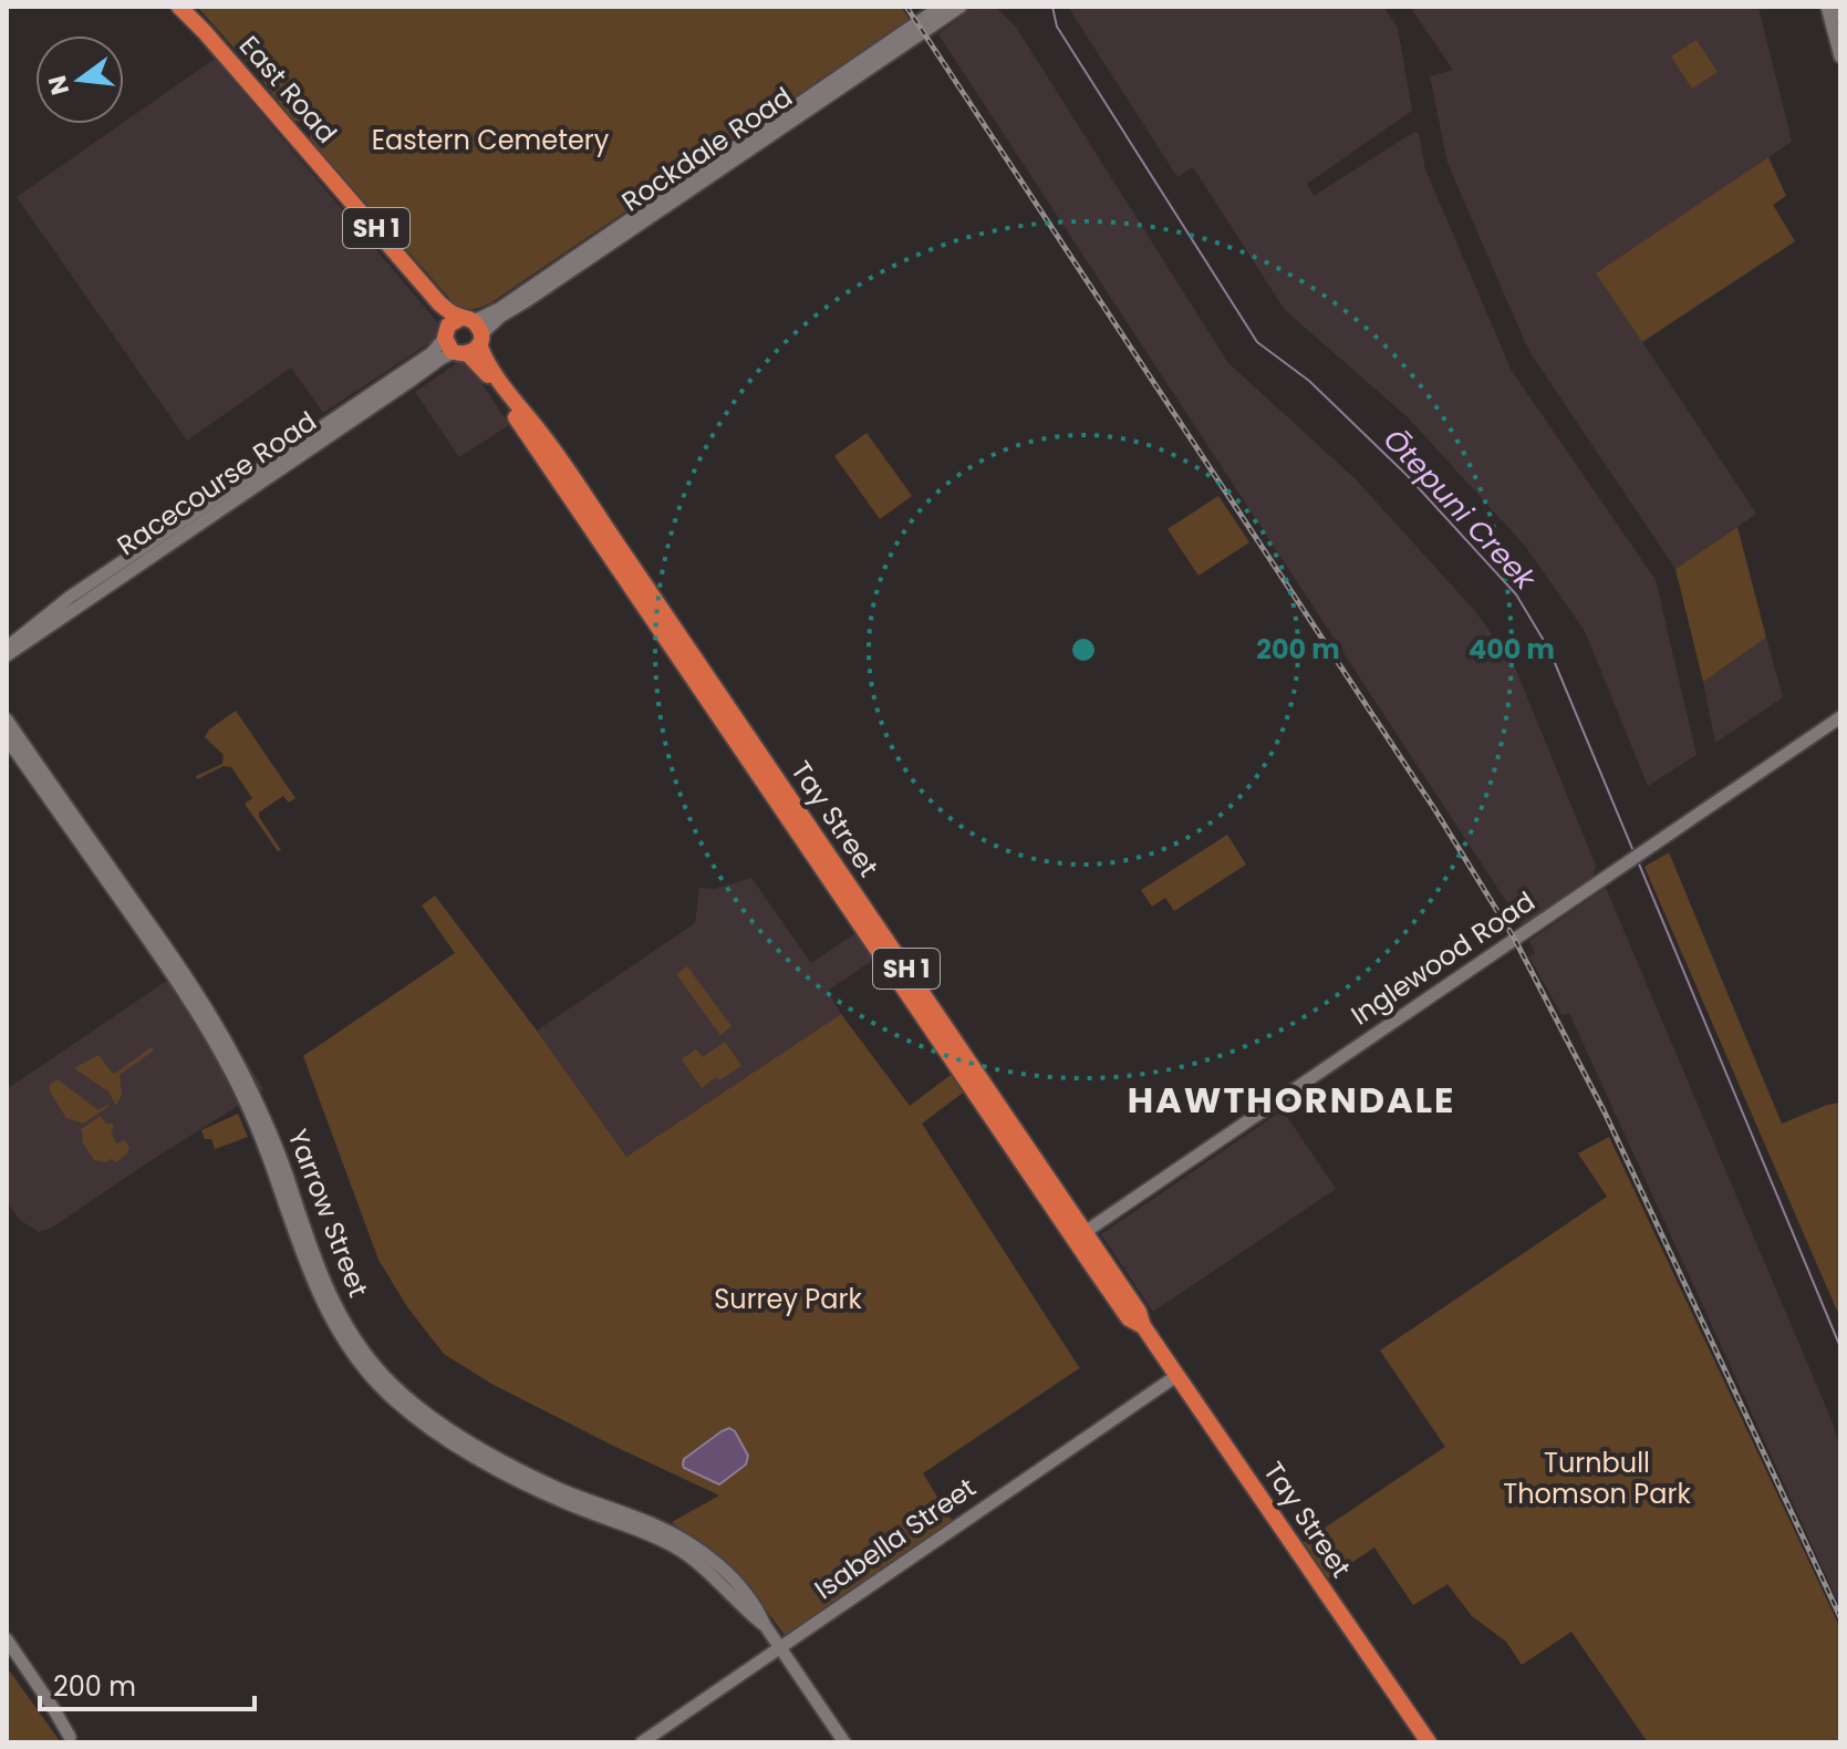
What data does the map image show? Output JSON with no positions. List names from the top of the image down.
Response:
{
  "streets": {
    "highway": ["East Road", "SH 1", "Tay Street"],
    "street": [
      "Rockdale Road",
      "Racecourse Road",
      "Inglewood Road",
      "Yarrow Street",
      "Isabella Street"
    ]
  },
  "crossings": [
    ["East Road", "Rockdale Road"],
    ["East Road", "Racecourse Road"],
    ["East Road", "Tay Street"],
    ["Rockdale Road", "Racecourse Road"],
    ["Rockdale Road", "Tay Street"],
    ["Racecourse Road", "Tay Street"],
    ["Tay Street", "Inglewood Road"],
    ["Tay Street", "Isabella Street"],
    ["Yarrow Street", "Isabella Street"]
  ],
  "districts": ["HAWTHORNDALE"],
  "water": ["Ōtepuni Creek"],
  "parks": ["Eastern Cemetery", "Surrey Park", "Turnbull Thomson Park"],
  "scale_bar": "200 m",
  "north": "left",
  "rings": ["200 m", "400 m"]
}
